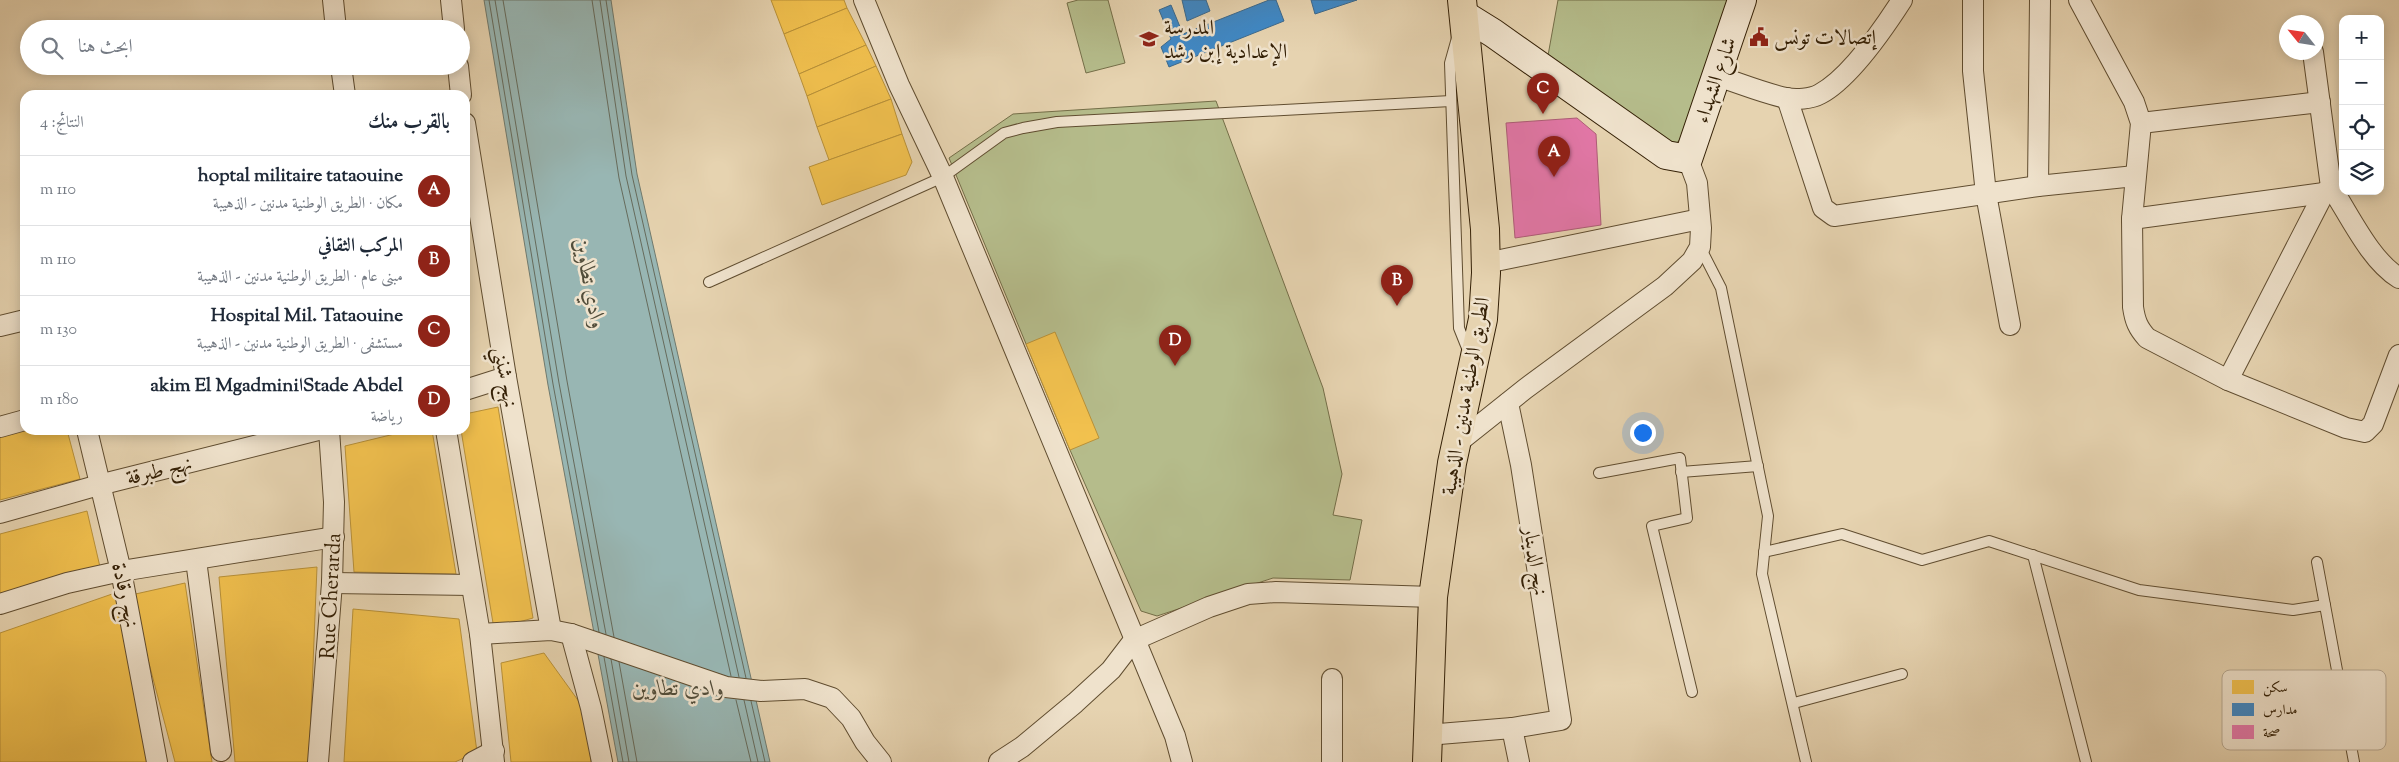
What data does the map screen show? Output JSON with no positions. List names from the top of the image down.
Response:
{
  "streets": {
    "main road": ["شارع الشهداء", "الطريق الوطنية مدنين - الذهيبة"],
    "street": [
      "نهج شنني",
      "نهج طبرقة",
      "نهج الدينار",
      "نهج رقادة",
      "Rue Cherarda"
    ]
  },
  "crossings": [
    ["نهج طبرقة", "نهج رقادة"]
  ],
  "water": ["وادي تطاوين"],
  "places": {
    "public building": ["إتصالات تونس"],
    "school or university": ["المدرسة الإعدادية إبن رشد"]
  },
  "legend": ["سكن", "مدارس", "صحة"],
  "north": "top left",
  "page": {
    "map_buttons": ["+", "−"],
    "search": "ابحث هنا",
    "pins": [
      "C",
      "A",
      "B",
      "D"
    ],
    "heading": ["بالقرب منك", "النتائج: 4"],
    "list": [
      {
        "mark": "A",
        "name": "hoptal militaire tataouine",
        "note": "مكان · الطريق الوطنية مدنين - الذهيبة",
        "value": "110 m"
      },
      {
        "mark": "B",
        "name": "المركب الثقافي",
        "note": "مبنى عام · الطريق الوطنية مدنين - الذهيبة",
        "value": "110 m"
      },
      {
        "mark": "C",
        "name": "Hospital Mil. Tataouine",
        "note": "مستشفى · الطريق الوطنية مدنين - الذهيبة",
        "value": "130 m"
      },
      {
        "mark": "D",
        "name": "Stade Abdelاakim El Mgadmini",
        "note": "رياضة",
        "value": "180 m"
      }
    ]
  }
}
